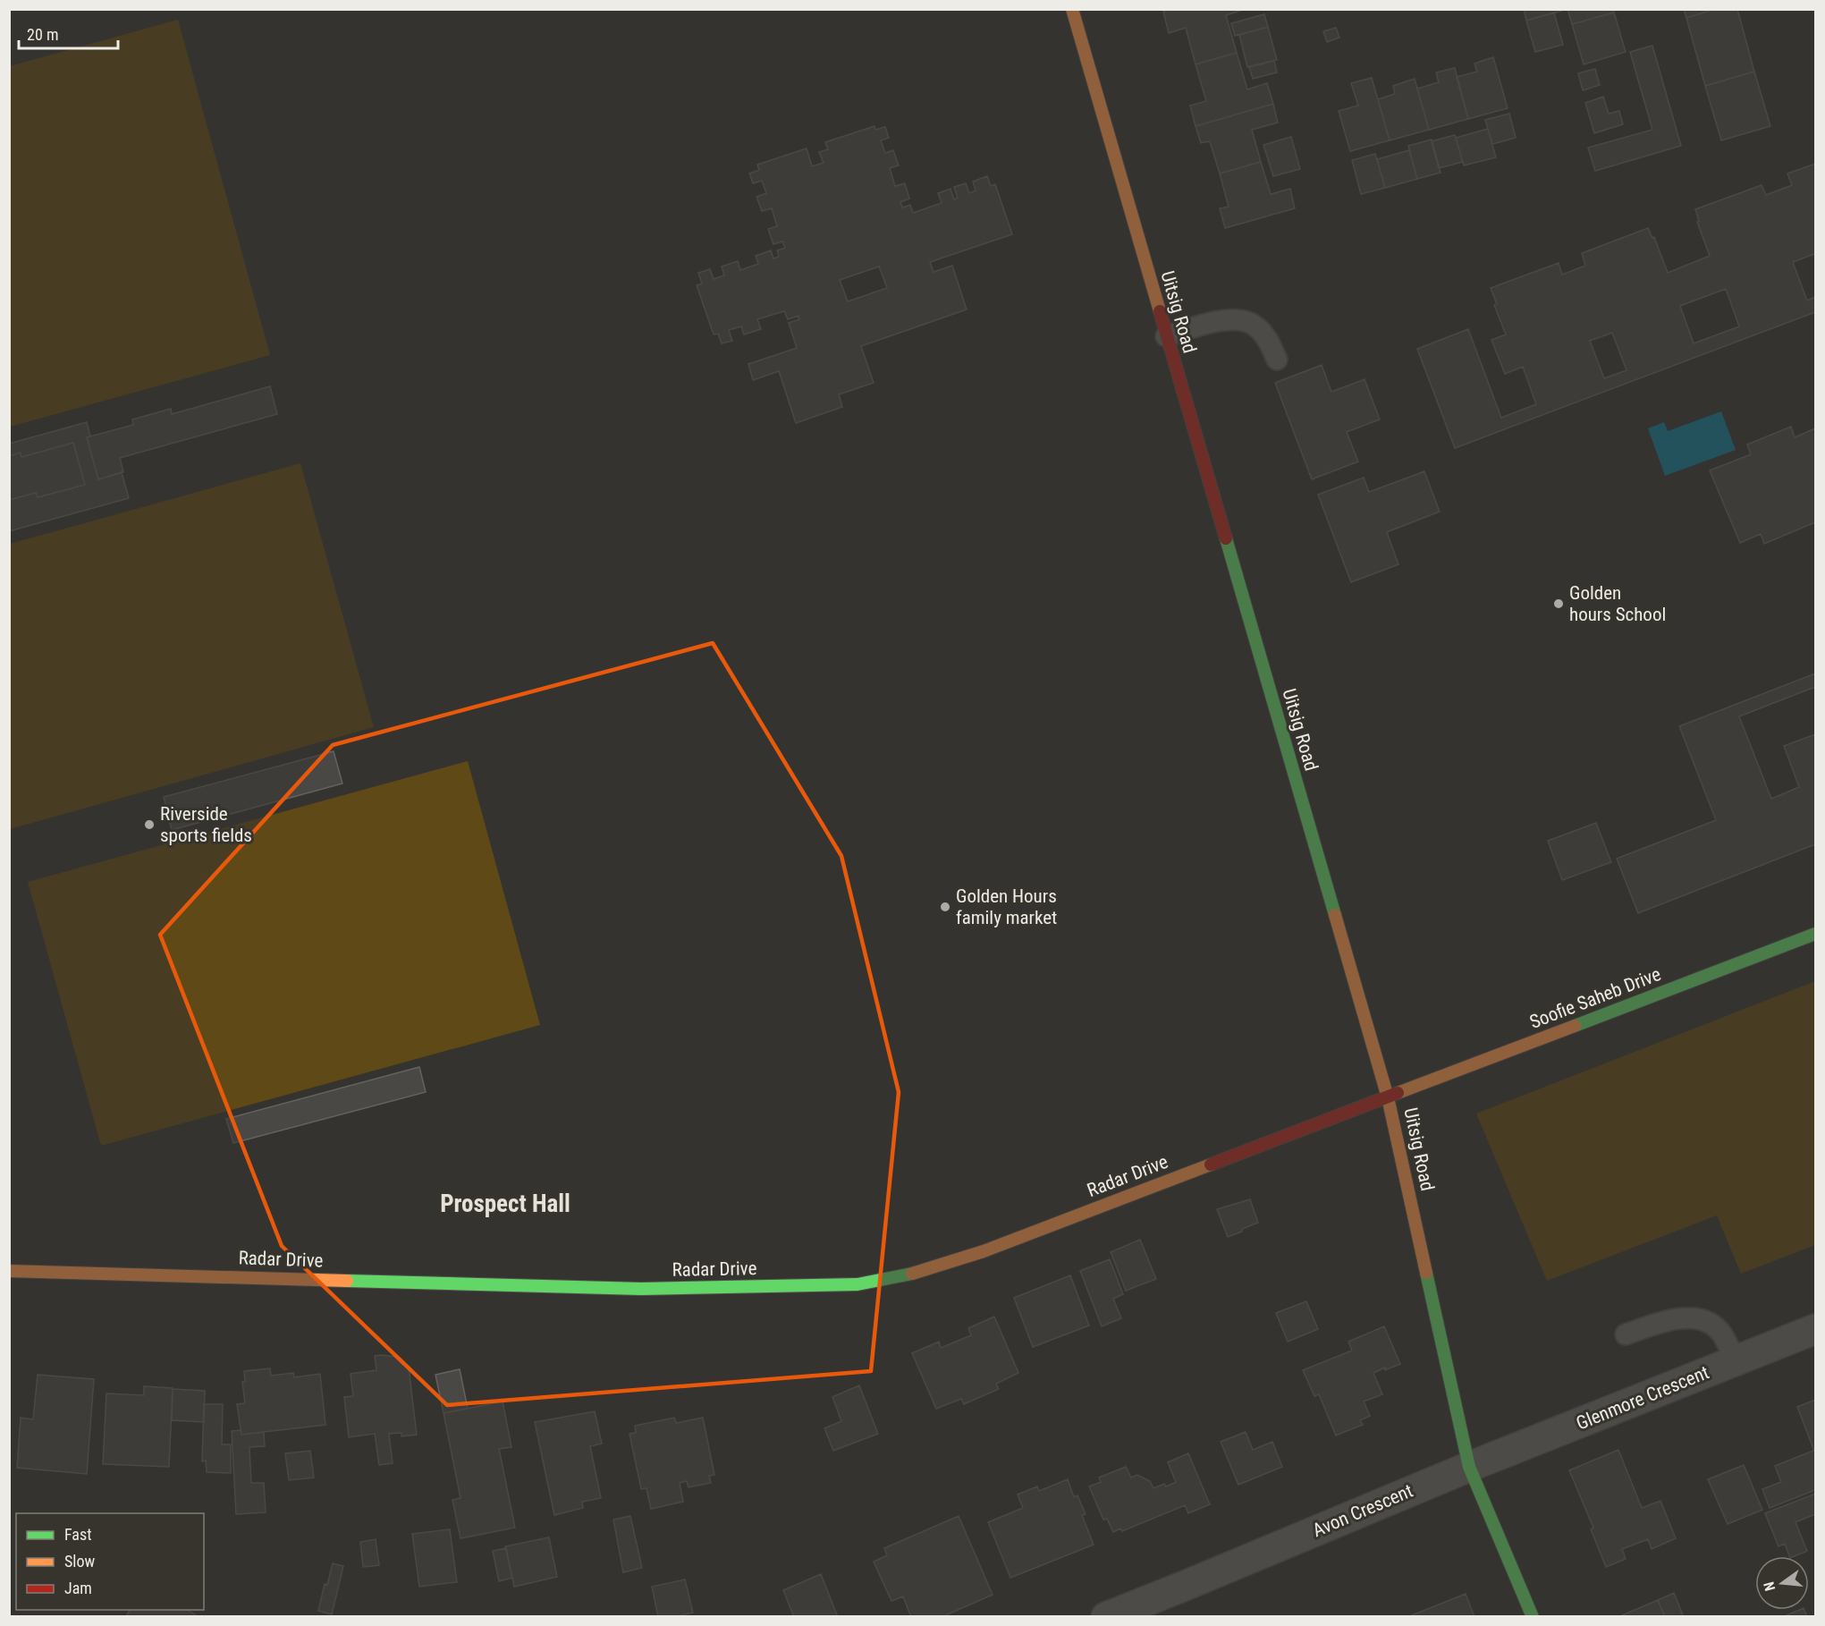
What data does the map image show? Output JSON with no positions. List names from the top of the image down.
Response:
{
  "streets": {
    "street": [
      "Uitsig Road",
      "Soofie Saheb Drive",
      "Radar Drive",
      "Glenmore Crescent",
      "Avon Crescent"
    ]
  },
  "crossings": [
    ["Uitsig Road", "Soofie Saheb Drive"],
    ["Uitsig Road", "Radar Drive"],
    ["Uitsig Road", "Glenmore Crescent"],
    ["Uitsig Road", "Avon Crescent"],
    ["Soofie Saheb Drive", "Radar Drive"],
    ["Glenmore Crescent", "Avon Crescent"]
  ],
  "districts": ["Prospect Hall"],
  "places": ["Golden hours School", "Riverside sports fields", "Golden Hours family market"],
  "legend": ["Fast", "Slow", "Jam"],
  "scale_bar": "20 m",
  "north": "left"
}
